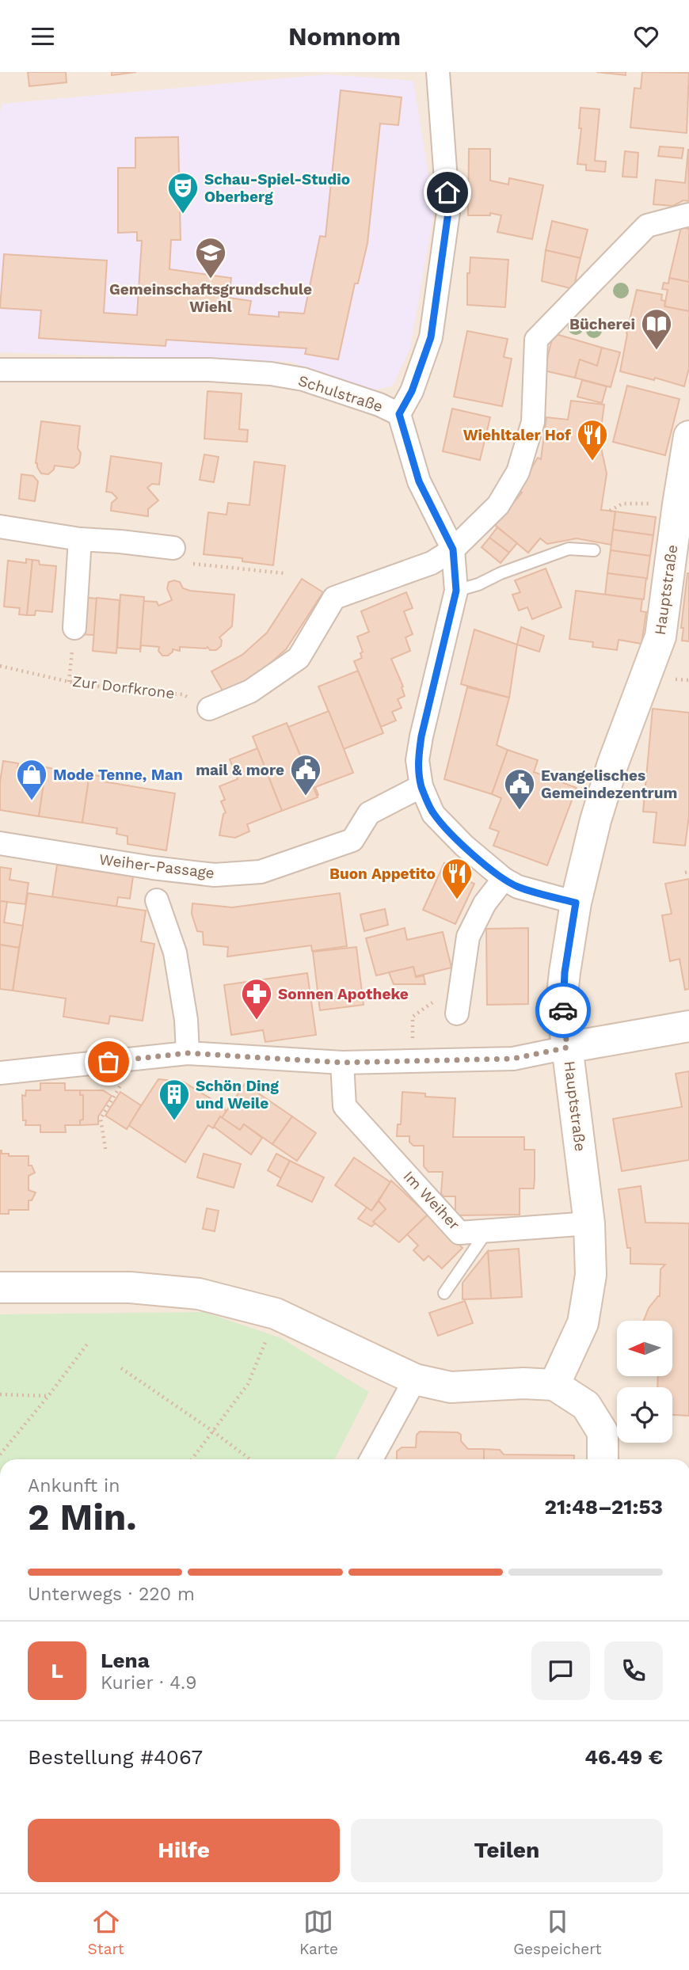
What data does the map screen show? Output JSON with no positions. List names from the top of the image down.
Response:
{
  "streets": {
    "street": [
      "Schulstraße",
      "Hauptstraße",
      "Weiher-Passage",
      "Im Weiher"
    ],
    "path": ["Zur Dorfkrone"]
  },
  "crossings": [
    ["Schulstraße", "Hauptstraße"],
    ["Schulstraße", "Weiher-Passage"],
    ["Hauptstraße", "Im Weiher"]
  ],
  "places": {
    "theatre": ["Schau-Spiel-Studio Oberberg"],
    "school or university": ["Gemeinschaftsgrundschule Wiehl"],
    "library": ["Bücherei"],
    "restaurant": ["Wiehltaler Hof", "Buon Appetito"],
    "public building": ["mail & more", "Evangelisches Gemeindezentrum"],
    "shop": ["Mode Tenne, Man"],
    "pharmacy": ["Sonnen Apotheke"],
    "building": ["Schön Ding und Weile"]
  },
  "north": "left",
  "page": {
    "header": "Nomnom",
    "heading": ["2 Min.", "Ankunft in", "21:48–21:53"],
    "panel": [
      "Lena",
      "Kurier · 4.9",
      "Bestellung #4067",
      "46.49 €"
    ],
    "bar": "Unterwegs · 220 m",
    "round": "L",
    "buttons": ["Hilfe", "Teilen"],
    "tabs": ["Start", "Karte", "Gespeichert"]
  }
}
